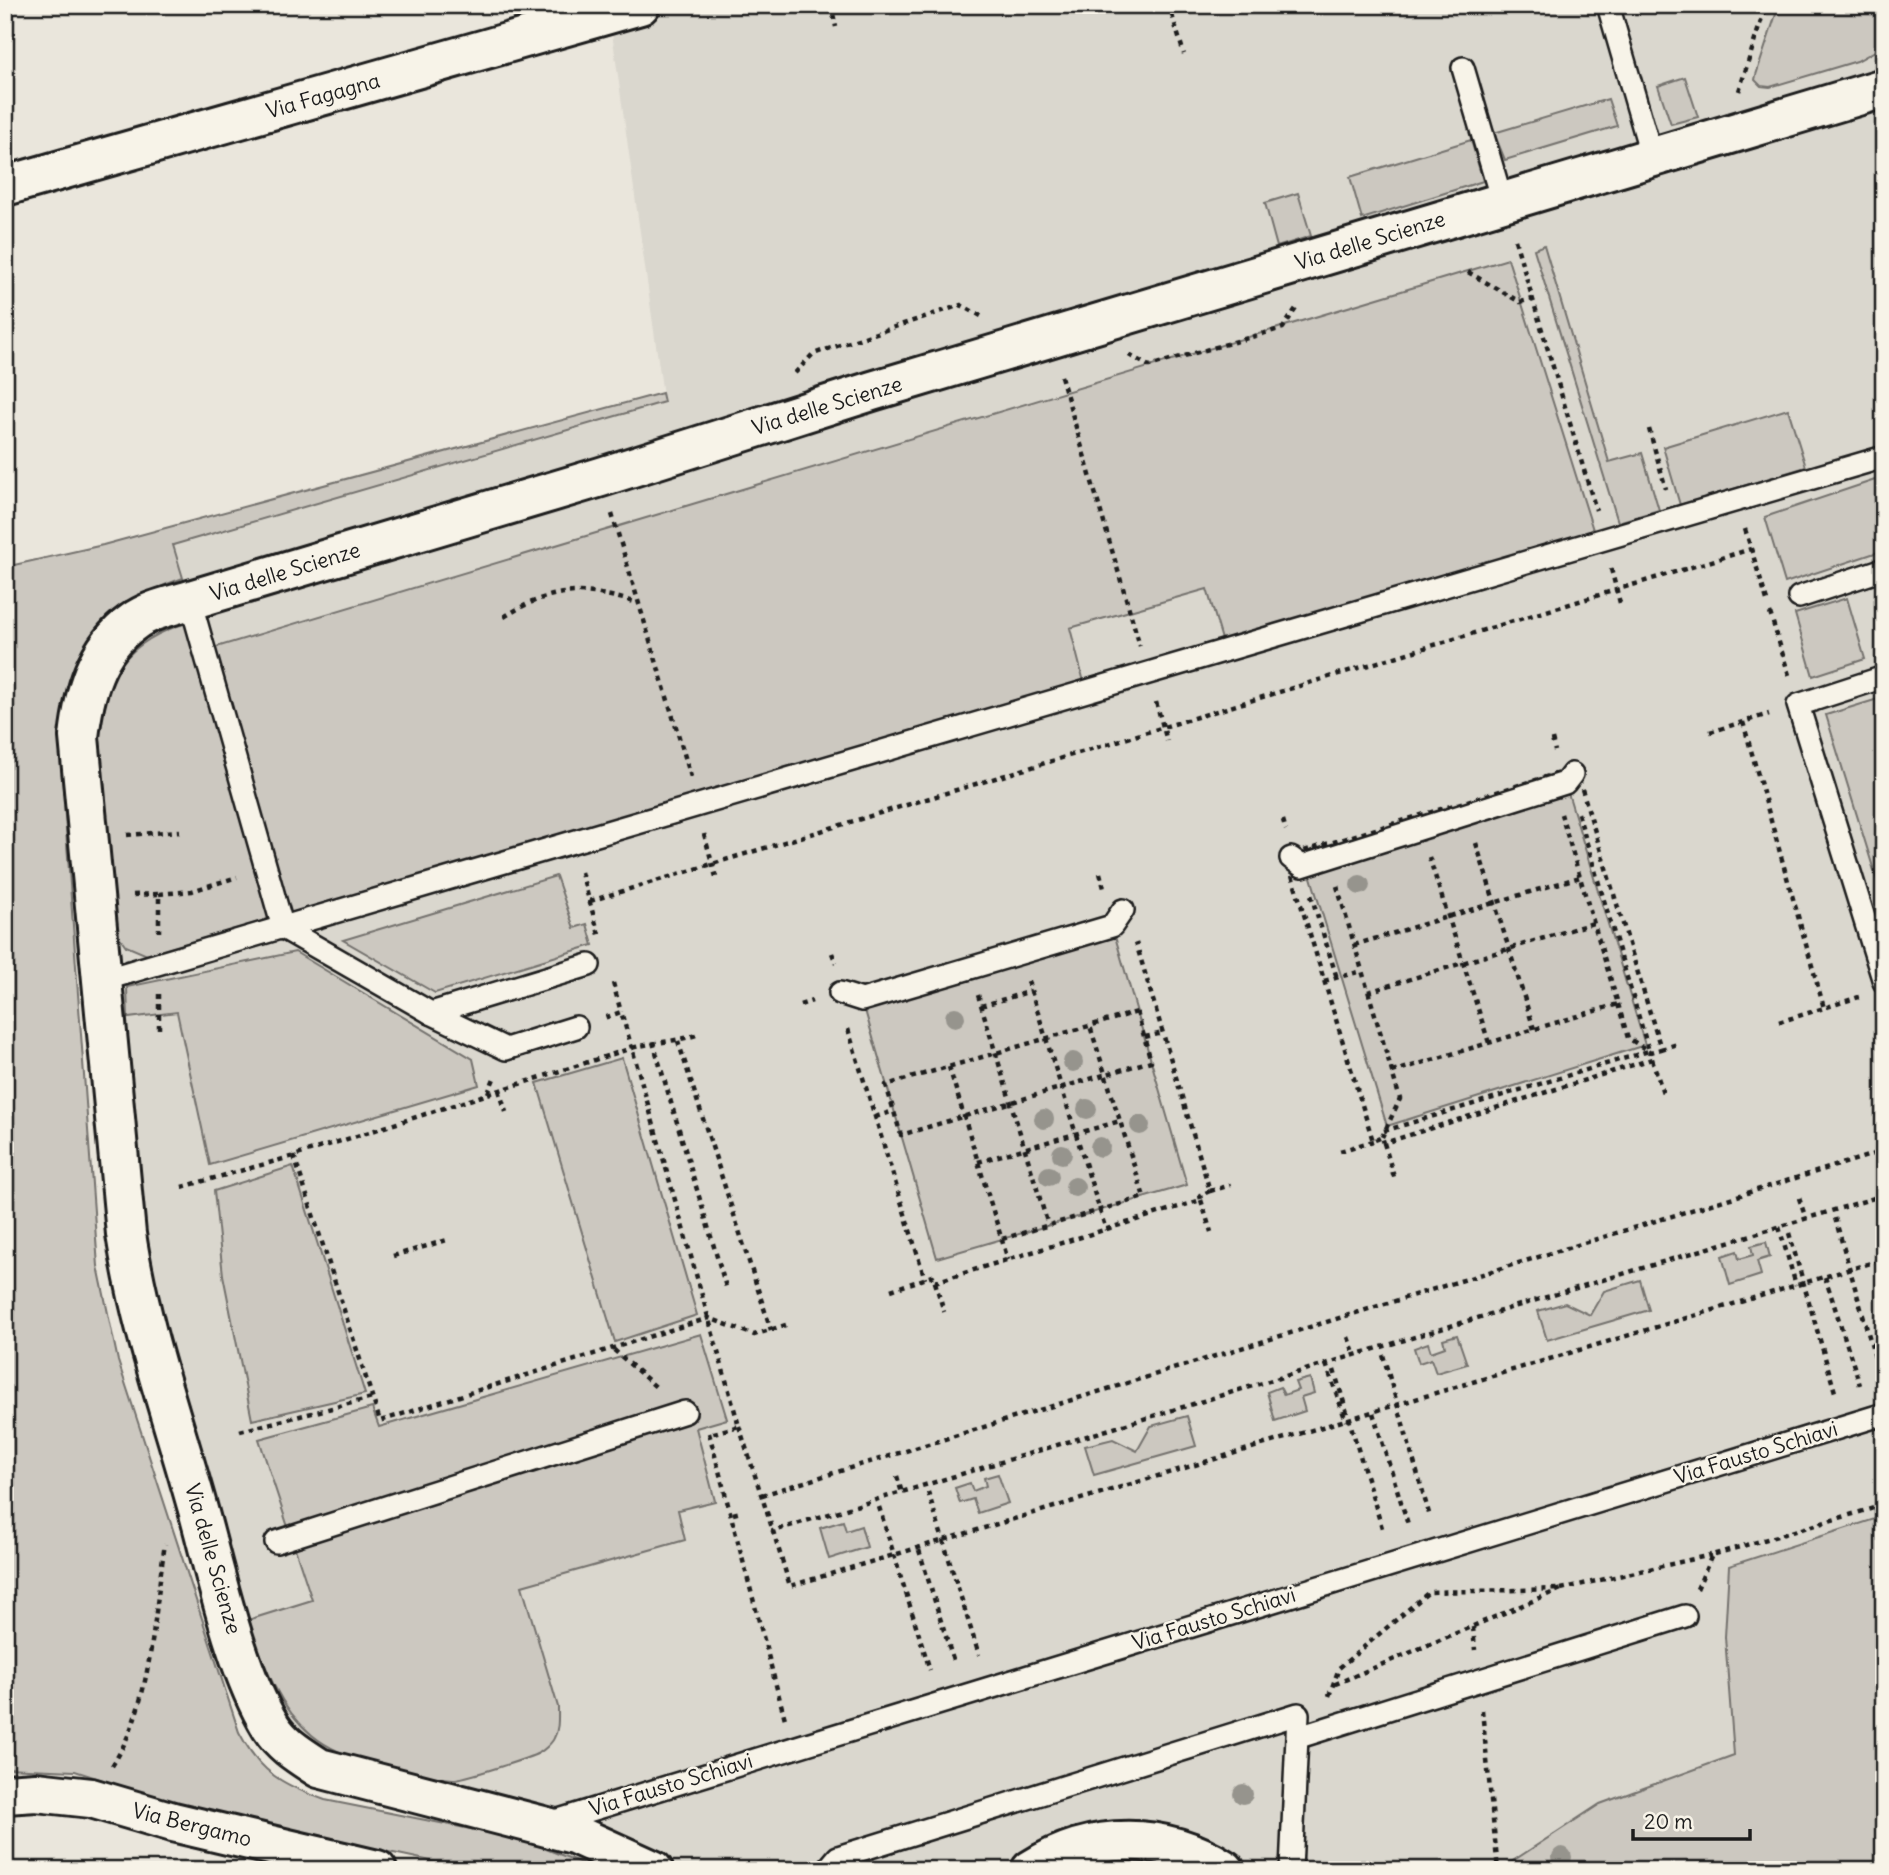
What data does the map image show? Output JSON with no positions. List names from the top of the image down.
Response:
{
  "streets": {
    "street": ["Via Fagagna", "Via delle Scienze", "Via Bergamo"],
    "lane": ["Via Fausto Schiavi"]
  },
  "crossings": [
    ["Via delle Scienze", "Via Fausto Schiavi"]
  ],
  "scale_bar": "20 m"
}
